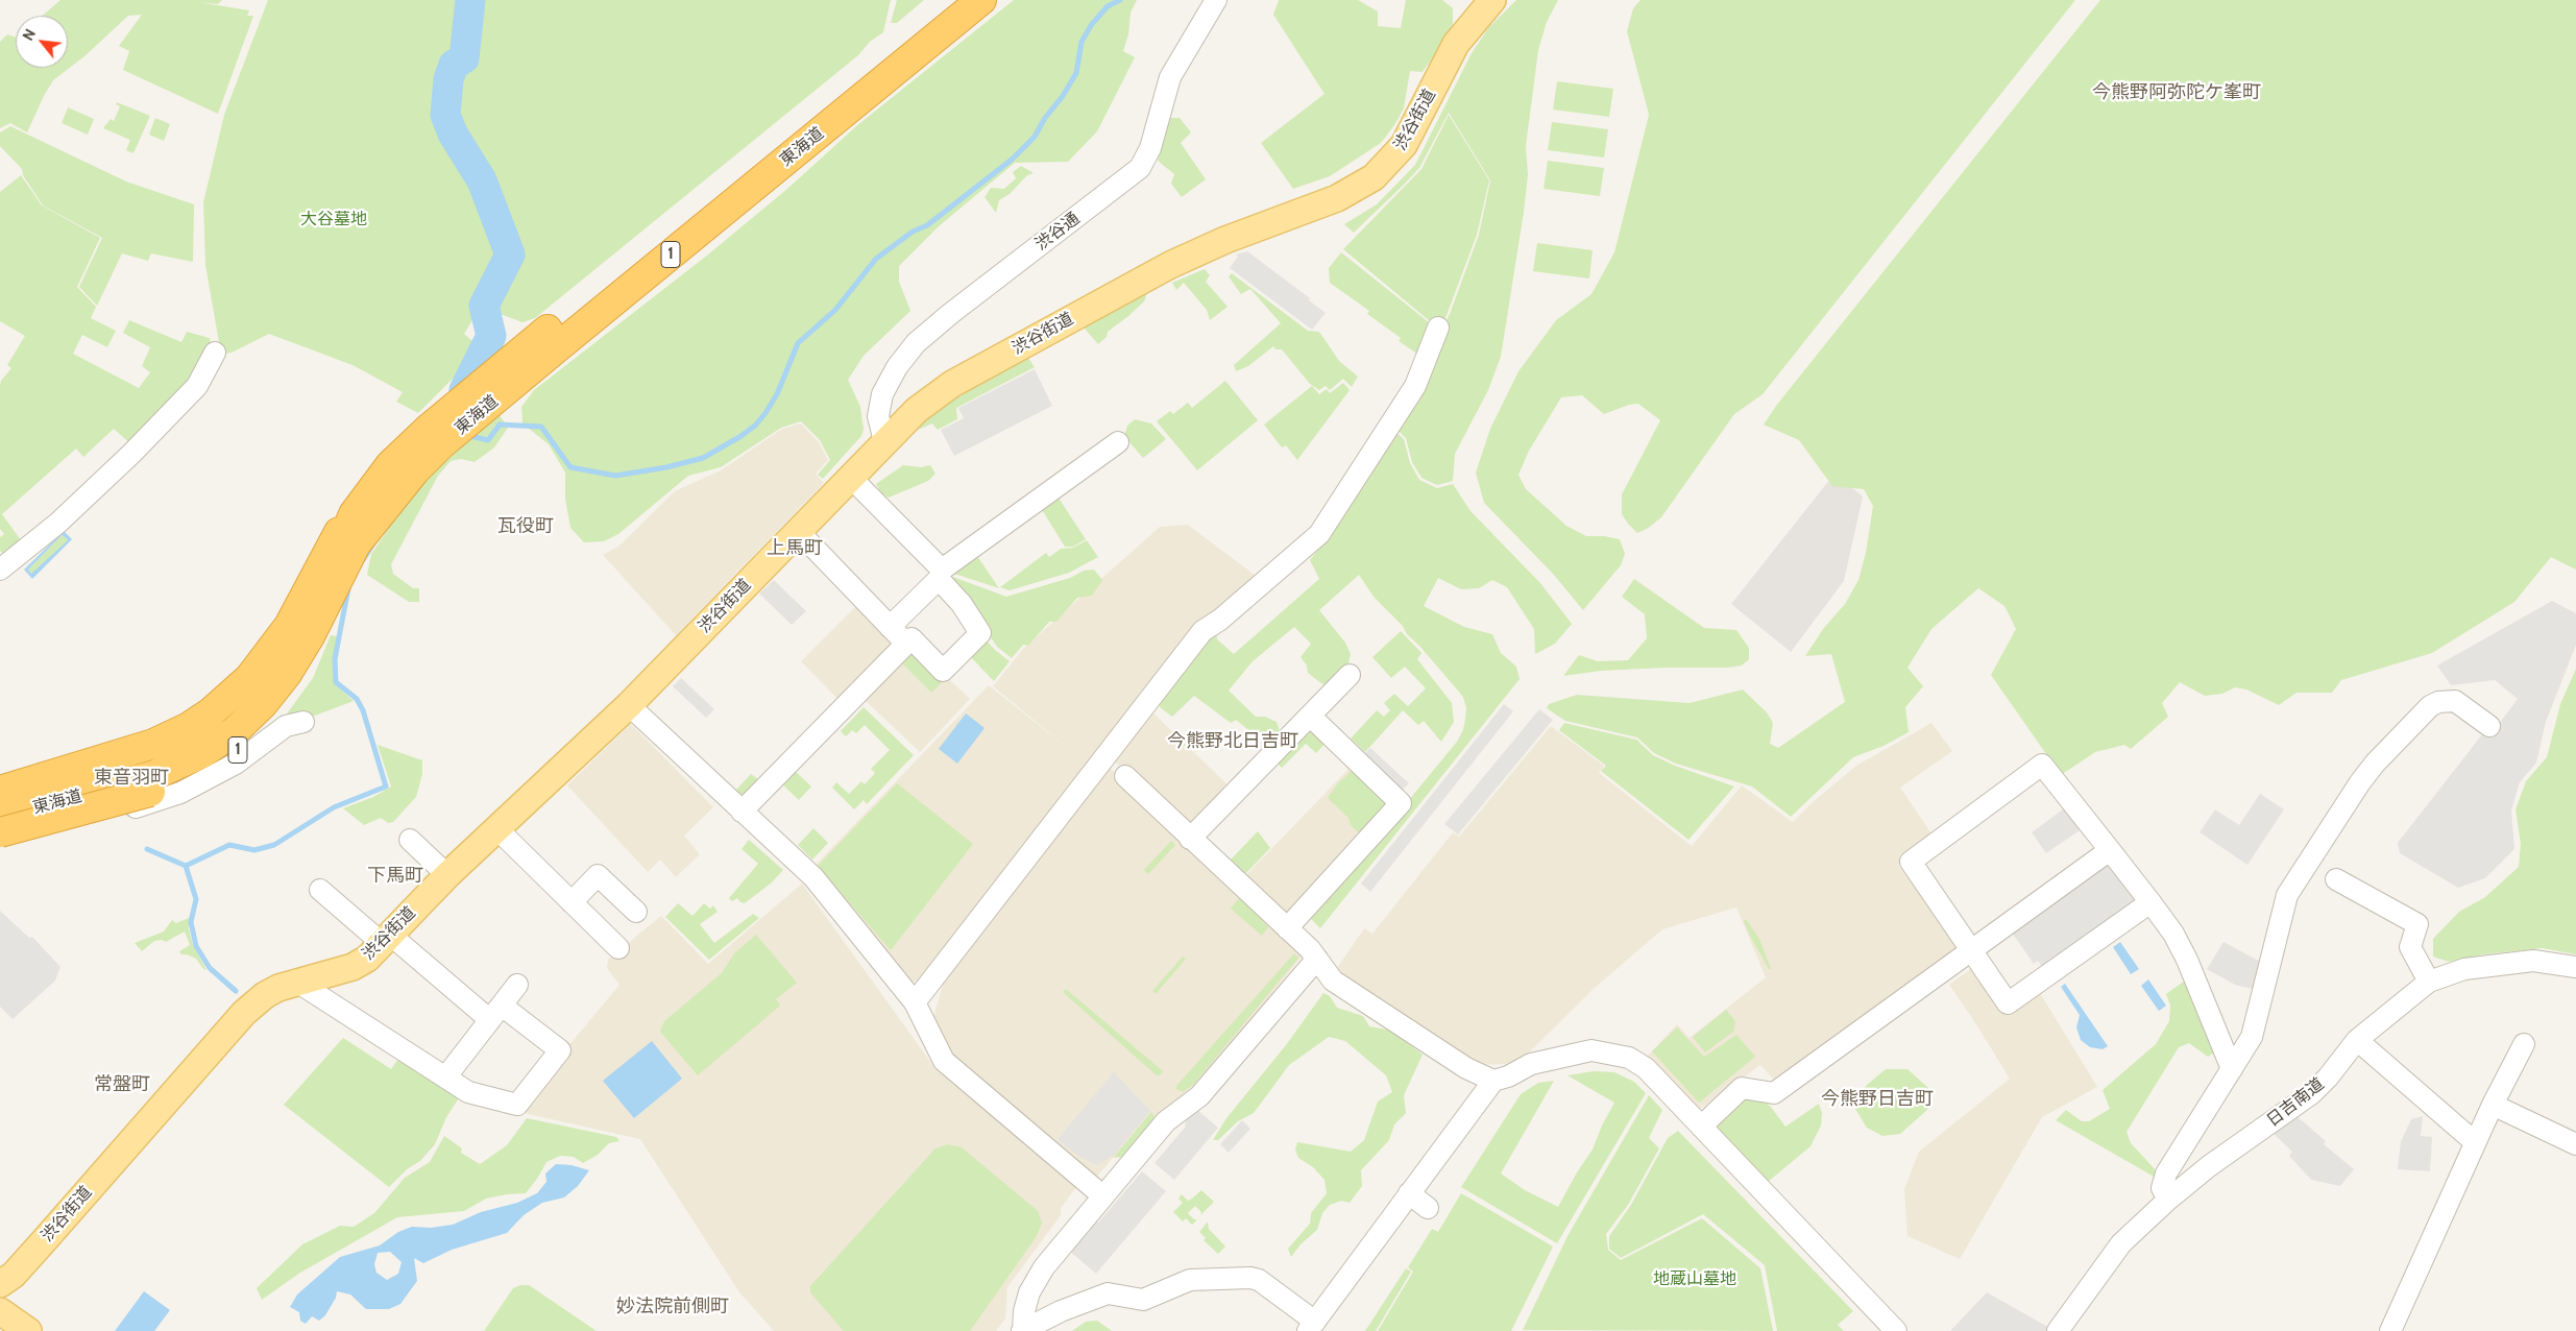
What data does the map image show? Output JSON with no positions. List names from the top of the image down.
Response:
{
  "streets": {
    "highway": ["東海道", "1"],
    "main road": ["渋谷街道"],
    "street": ["渋谷通", "日吉南道"]
  },
  "crossings": [
    ["渋谷街道", "渋谷通"],
    ["東海道", "1"]
  ],
  "districts": [
    "今熊野阿弥陀ケ峯町",
    "瓦役町",
    "上馬町",
    "今熊野北日吉町",
    "東音羽町",
    "下馬町",
    "常盤町",
    "今熊野日吉町",
    "妙法院前側町"
  ],
  "parks": ["大谷墓地", "地蔵山墓地"],
  "north": "top left"
}
